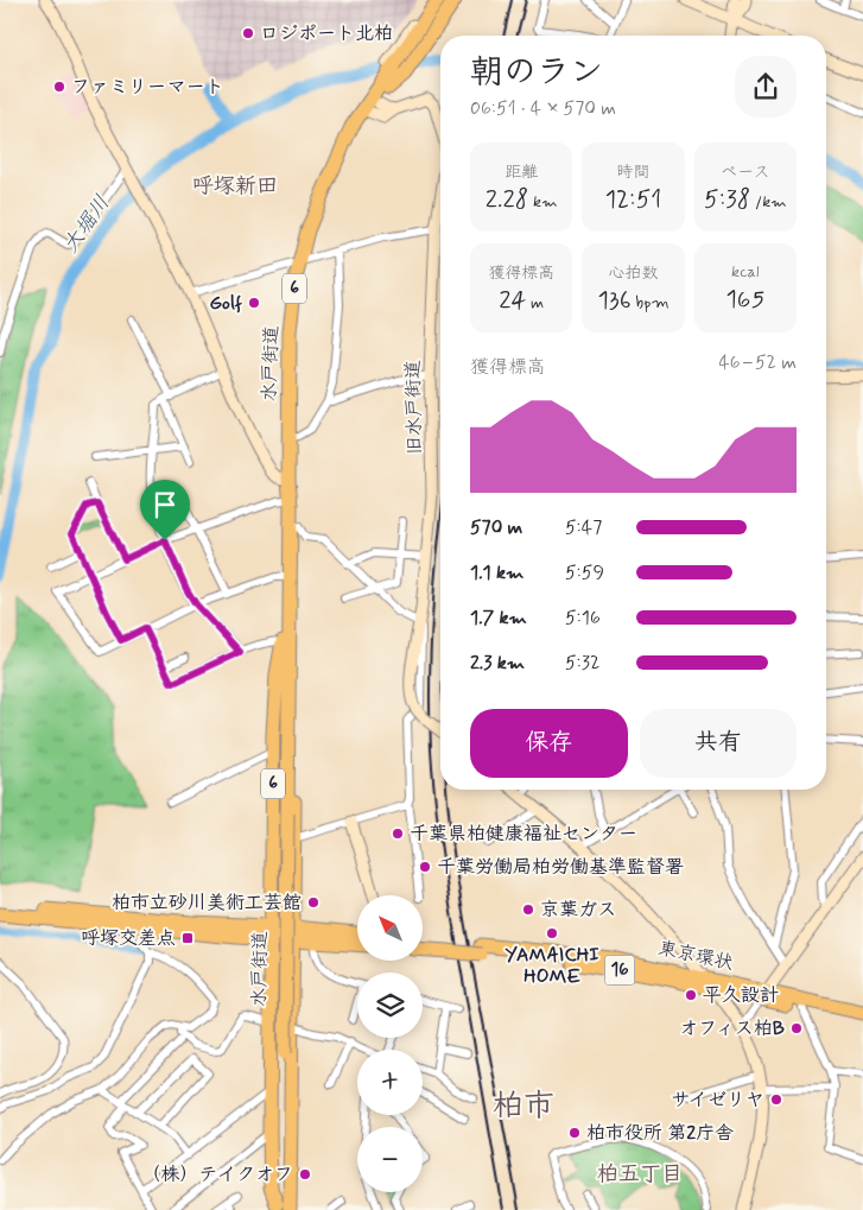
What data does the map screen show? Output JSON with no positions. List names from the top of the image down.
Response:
{
  "streets": {
    "highway": [
      "6",
      "水戸街道",
      "東京環状",
      "16"
    ],
    "street": ["旧水戸街道"]
  },
  "crossings": [
    ["6", "水戸街道"],
    ["水戸街道", "旧水戸街道"]
  ],
  "districts": ["呼塚新田", "柏市", "柏五丁目"],
  "water": ["大堀川"],
  "places": {
    "other": [
      "ロジポート北柏",
      "ファミリーマート",
      "Golf",
      "千葉県柏健康福祉センター",
      "千葉労働局柏労働基準監督署",
      "柏市立砂川美術工芸館",
      "京葉ガス",
      "YAMAICHI HOME",
      "平久設計",
      "オフィス柏B",
      "サイゼリヤ",
      "柏市役所 第2庁舎",
      "（株）テイクオフ"
    ],
    "transit": ["呼塚交差点"]
  },
  "north": "top left",
  "page": {
    "heading": ["朝のラン", "06:51 · 4 × 570 m"],
    "stats": [
      ["距離", "2.28 km"],
      ["時間", "12:51"],
      ["ペース", "5:38 /km"],
      ["獲得標高", "24 m"],
      ["心拍数", "136 bpm"],
      ["kcal", "165"]
    ],
    "chart": ["獲得標高", "46–52 m"],
    "list": [
      {
        "name": "570 m",
        "note": "5:47"
      },
      {
        "name": "1.1 km",
        "note": "5:59"
      },
      {
        "name": "1.7 km",
        "note": "5:16"
      },
      {
        "name": "2.3 km",
        "note": "5:32"
      }
    ],
    "buttons": ["保存", "共有"],
    "map_buttons": ["+", "−"]
  }
}
